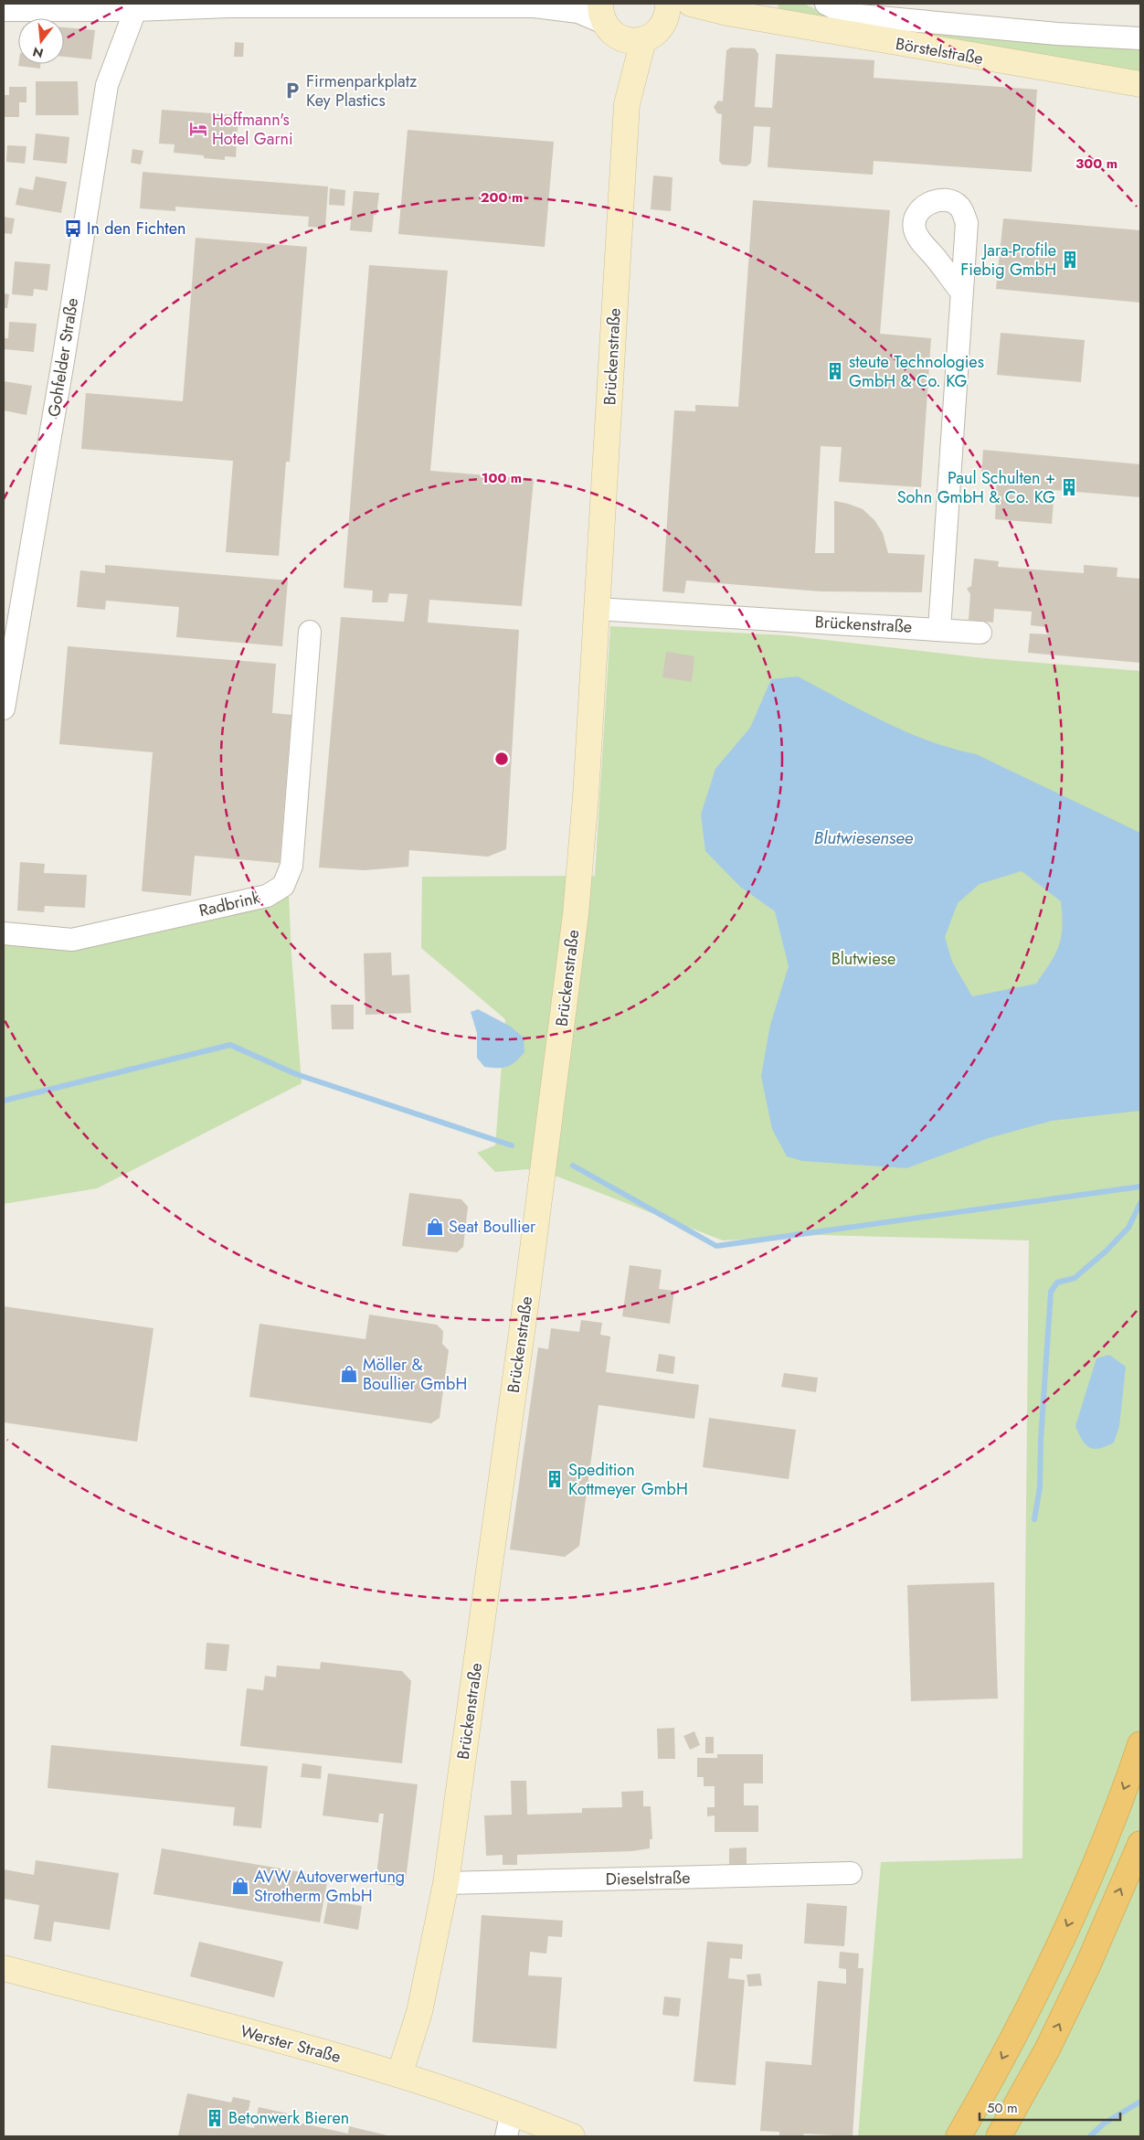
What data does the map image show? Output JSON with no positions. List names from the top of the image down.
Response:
{
  "streets": {
    "main road": ["Börstelstraße", "Brückenstraße", "Werster Straße"],
    "street": ["Gohfelder Straße", "Radbrink", "Dieselstraße"]
  },
  "crossings": [
    ["Börstelstraße", "Brückenstraße"],
    ["Brückenstraße", "Dieselstraße"],
    ["Brückenstraße", "Werster Straße"]
  ],
  "water": ["Blutwiesensee"],
  "parks": ["Blutwiese"],
  "places": {
    "parking": ["Firmenparkplatz Key Plastics"],
    "hotel": ["Hoffmann's Hotel Garni"],
    "bus stop": ["In den Fichten"],
    "building": [
      "Jara-Profile Fiebig GmbH",
      "steute Technologies GmbH & Co. KG",
      "Paul Schulten + Sohn GmbH & Co. KG",
      "Spedition Kottmeyer GmbH",
      "Betonwerk Bieren"
    ],
    "shop": ["Seat Boullier", "Möller & Boullier GmbH", "AVW Autoverwertung Strotherm GmbH"]
  },
  "scale_bar": "50 m",
  "north": "bottom",
  "rings": ["300 m", "200 m", "100 m"]
}
